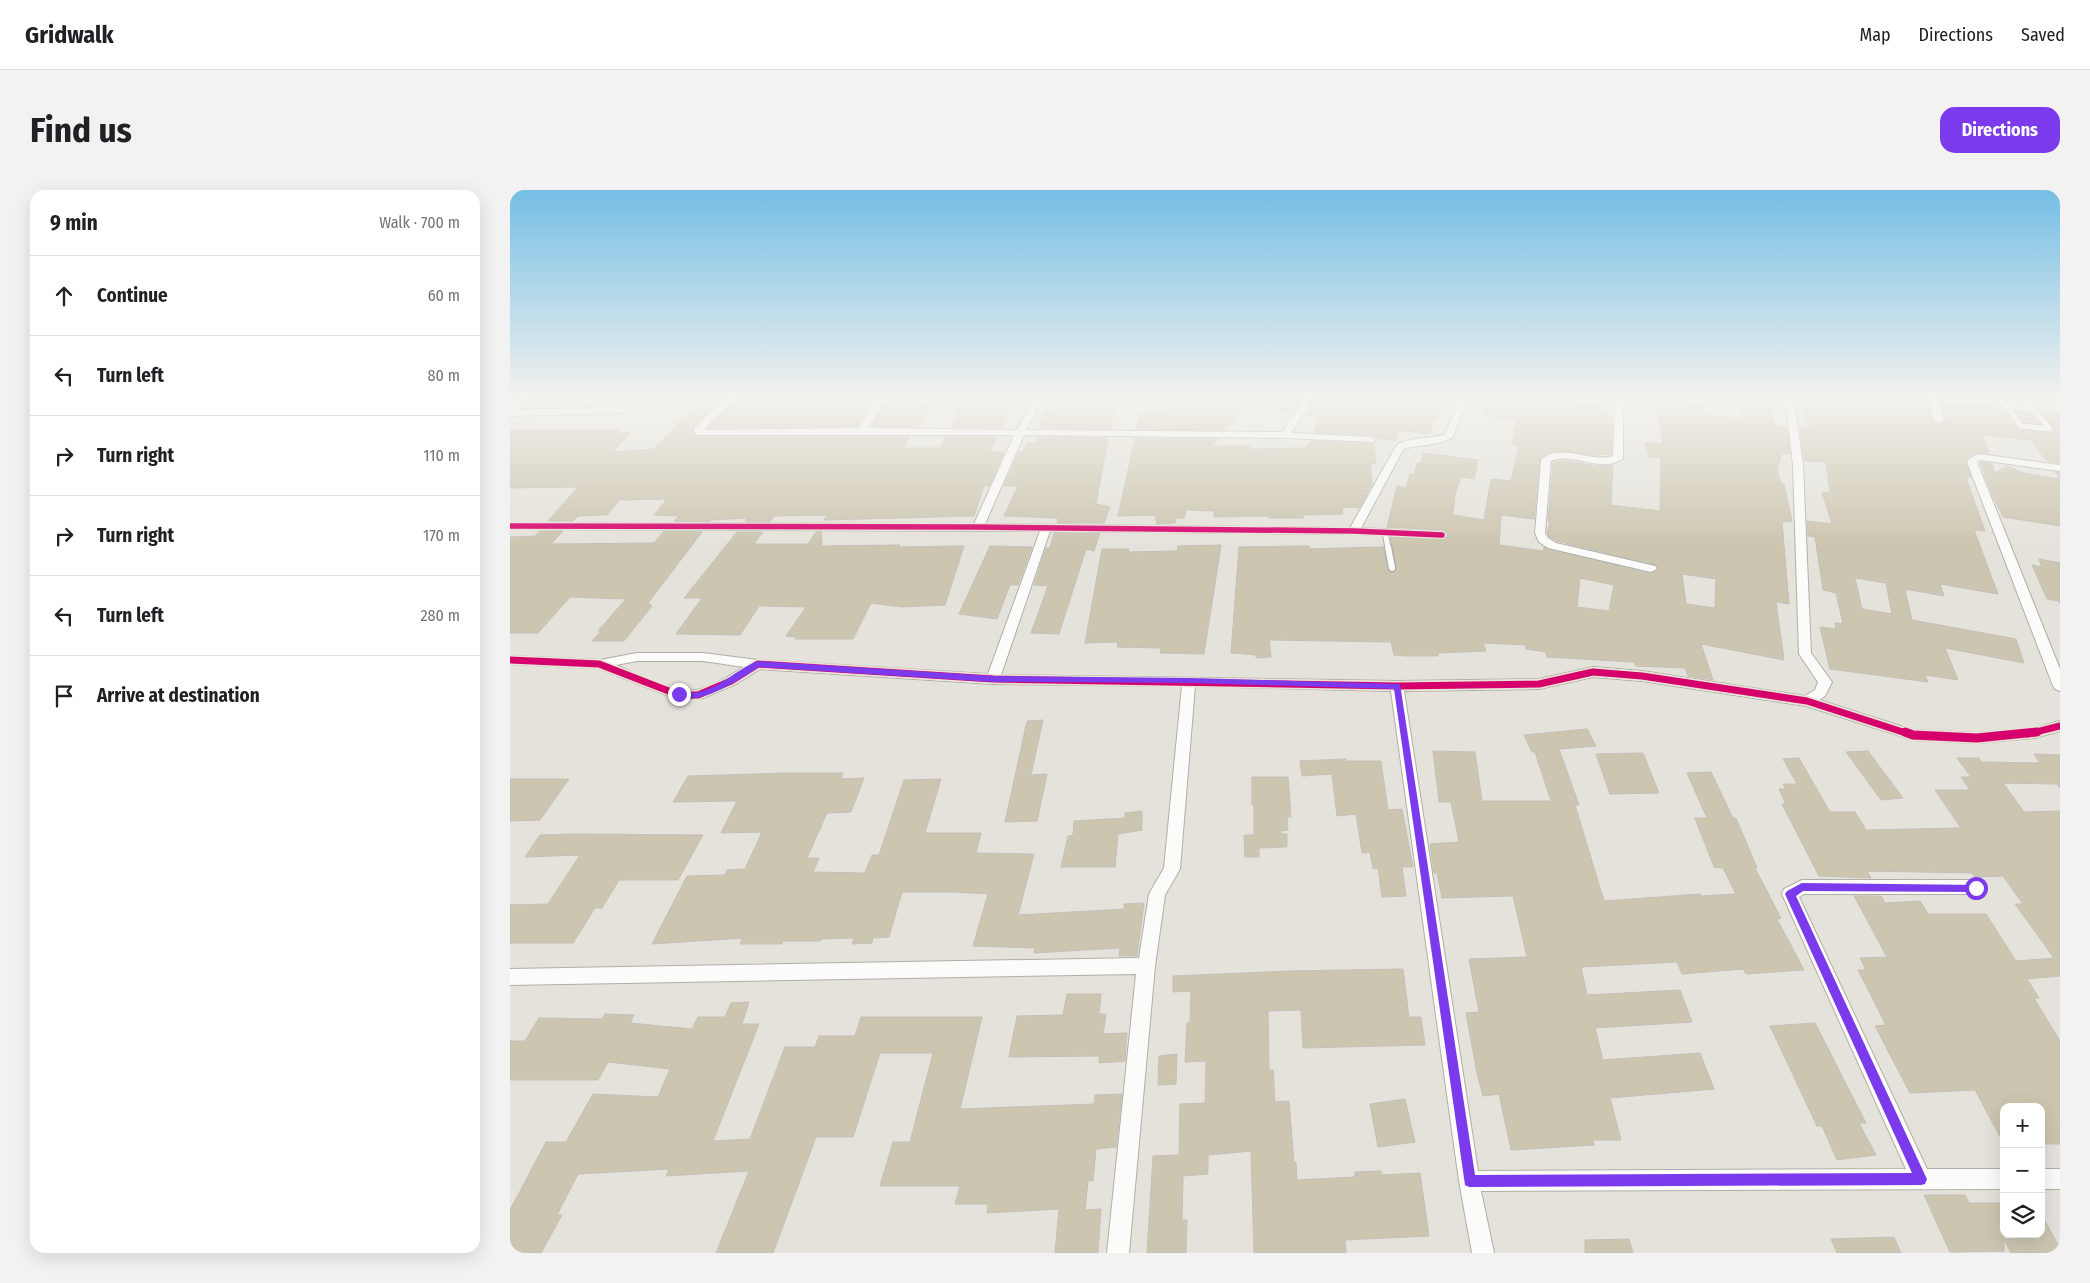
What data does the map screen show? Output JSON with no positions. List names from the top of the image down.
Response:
{
  "page": {
    "header": "Gridwalk",
    "nav": ["Map", "Directions", "Saved"],
    "buttons": "Directions",
    "title": "Find us",
    "heading": ["9 min", "Walk · 700 m"],
    "list": [
      ["Continue", "60 m"],
      ["Turn left", "80 m"],
      ["Turn right", "110 m"],
      ["Turn right", "170 m"],
      ["Turn left", "280 m"],
      "Arrive at destination"
    ],
    "map_buttons": ["+", "−"]
  }
}
